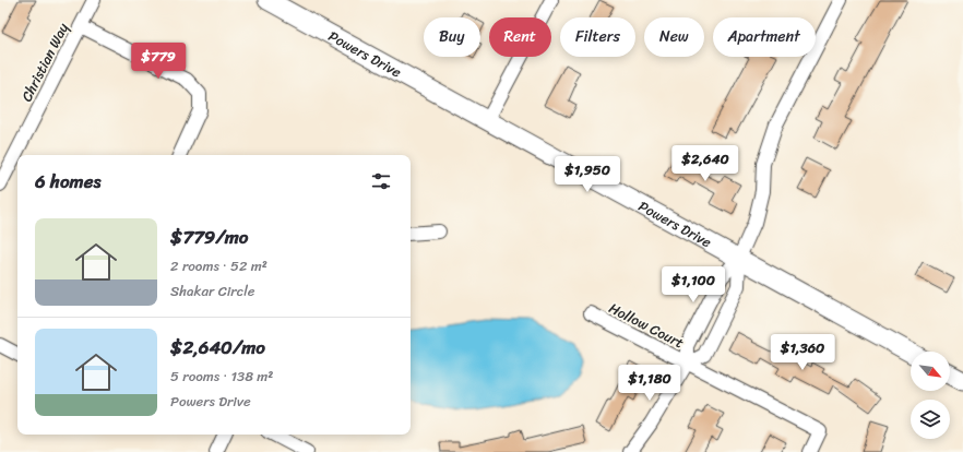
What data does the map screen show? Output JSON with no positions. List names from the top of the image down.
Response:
{
  "streets": {
    "street": ["Powers Drive", "Christian Way", "Hollow Court"]
  },
  "north": "bottom right",
  "page": {
    "chip": [
      "Buy",
      "Rent",
      "Filters",
      "New",
      "Apartment"
    ],
    "price": [
      "$779",
      "$2,640",
      "$1,950",
      "$1,100",
      "$1,360",
      "$1,180"
    ],
    "heading": "6 homes",
    "list": [
      {
        "name": "$779/mo",
        "note": "2 rooms · 52 m² · Shakar Circle"
      },
      {
        "name": "$2,640/mo",
        "note": "5 rooms · 138 m² · Powers Drive"
      }
    ]
  }
}
